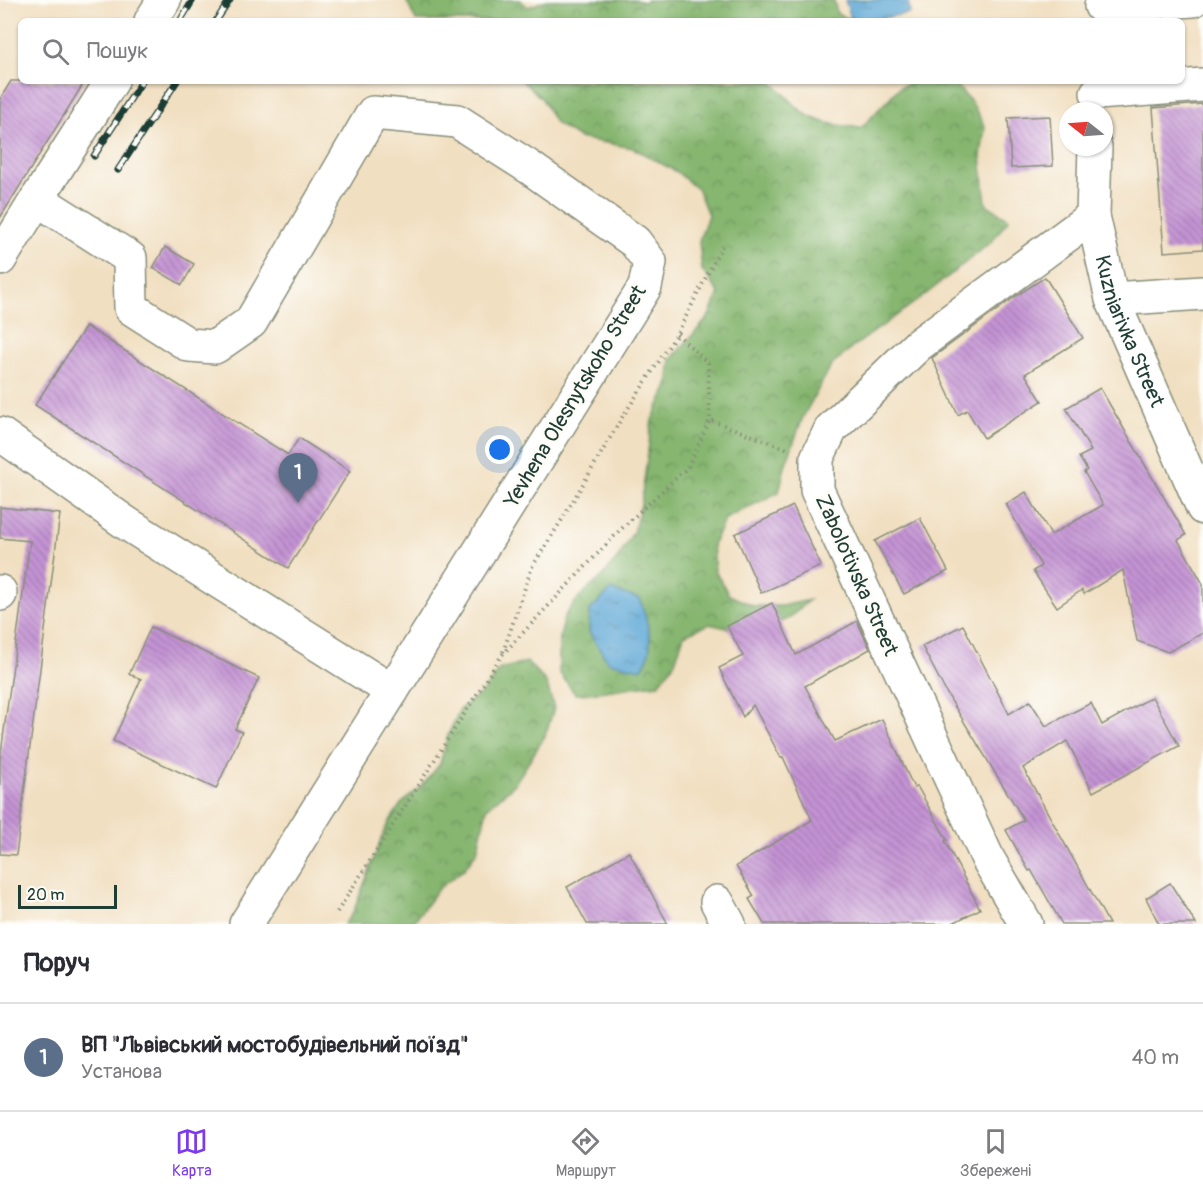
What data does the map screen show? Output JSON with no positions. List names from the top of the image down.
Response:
{
  "streets": {
    "street": ["Kuzniarivka Street", "Yevhena Olesnytskoho Street", "Zabolotivska Street"]
  },
  "crossings": [
    ["Kuzniarivka Street", "Zabolotivska Street"]
  ],
  "scale_bar": "20 m",
  "north": "left",
  "page": {
    "search": "Пошук",
    "pins": "1",
    "scale": "20 m",
    "heading": "Поруч",
    "list": [
      {
        "mark": "1",
        "name": "ВП \"Львівський мостобудівельний поїзд\"",
        "note": "Установа",
        "value": "40 m"
      }
    ],
    "nav": ["Карта", "Маршрут", "Збережені"]
  }
}
